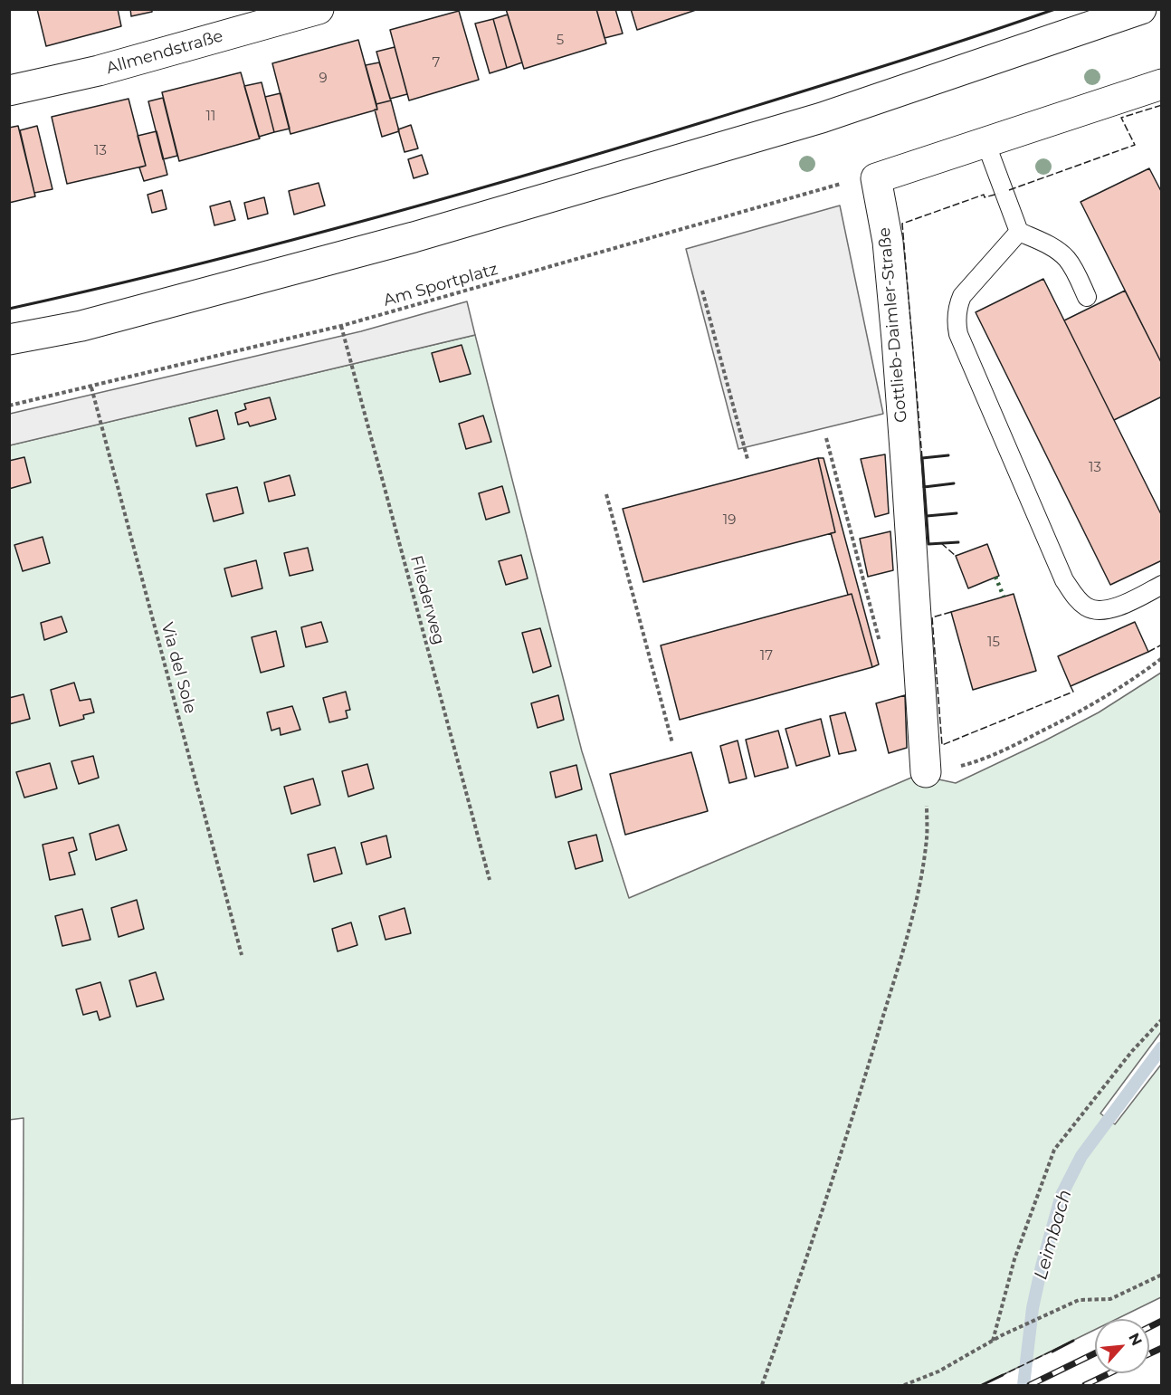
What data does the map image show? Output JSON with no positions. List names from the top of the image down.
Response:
{
  "streets": {
    "street": ["Allmendstraße", "Gottlieb-Daimler-Straße"],
    "path": ["Am Sportplatz", "Fliederweg", "Via del Sole"]
  },
  "crossings": [
    ["Am Sportplatz", "Gottlieb-Daimler-Straße"],
    ["Am Sportplatz", "Fliederweg"],
    ["Am Sportplatz", "Via del Sole"]
  ],
  "water": ["Leimbach"],
  "house_numbers": [
    "5",
    "7",
    "9",
    "11",
    "13",
    "13",
    "19",
    "15",
    "17"
  ],
  "north": "top right"
}
